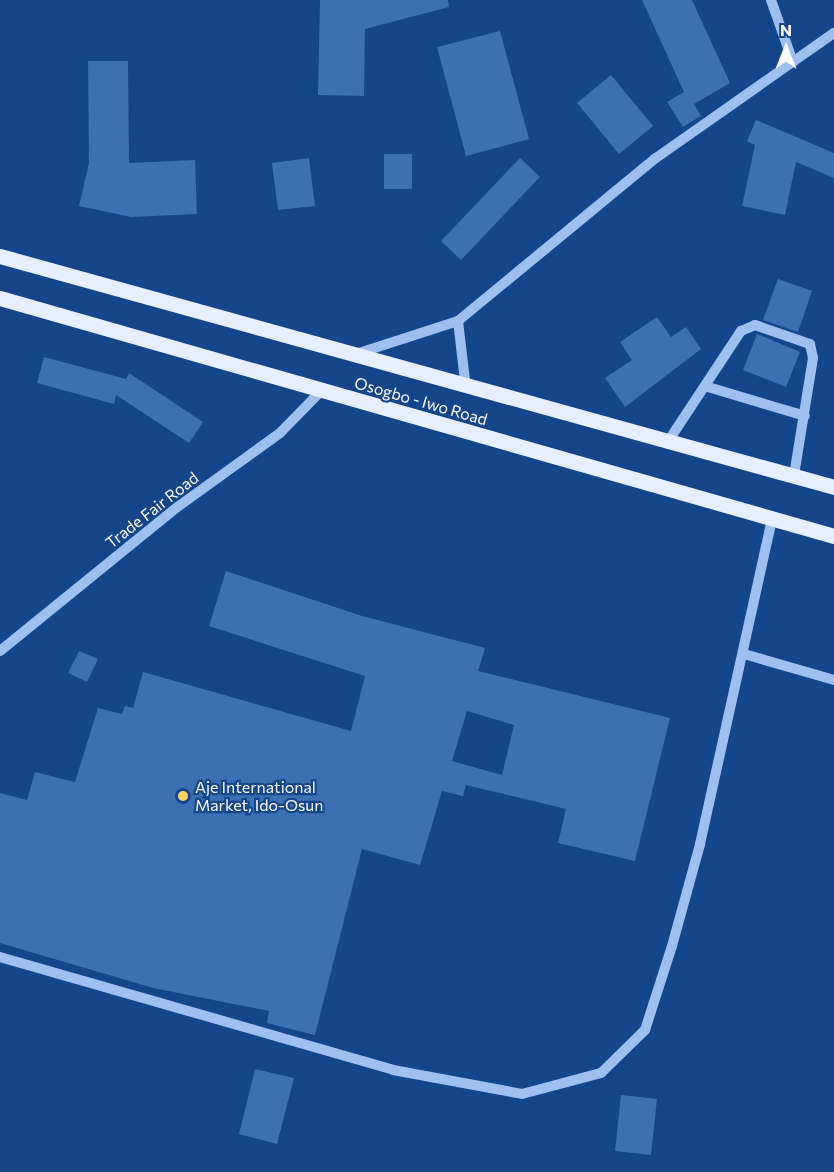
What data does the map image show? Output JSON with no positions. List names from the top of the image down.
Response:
{
  "streets": {
    "main road": ["Osogbo - Iwo Road"],
    "street": ["Trade Fair Road"]
  },
  "crossings": [
    ["Osogbo - Iwo Road", "Trade Fair Road"]
  ],
  "places": ["Aje International Market, Ido-Osun"],
  "north": "top"
}
